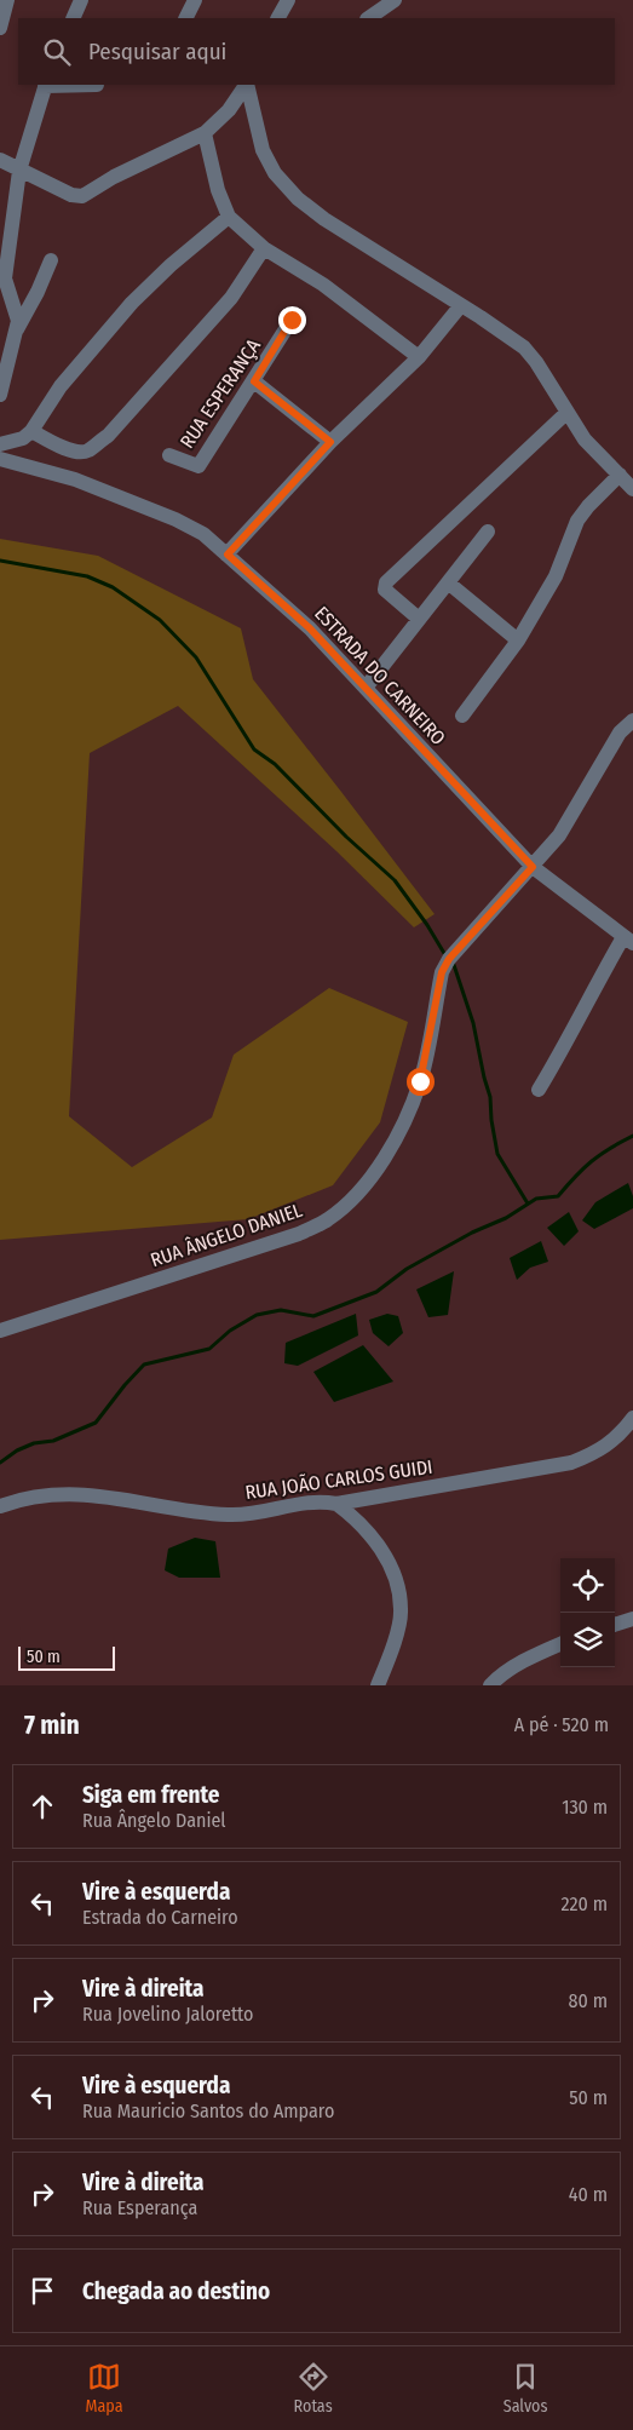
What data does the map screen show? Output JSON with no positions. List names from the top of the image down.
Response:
{
  "streets": {
    "street": [
      "RUA ESPERANÇA",
      "ESTRADA DO CARNEIRO",
      "RUA ÂNGELO DANIEL",
      "RUA JOÃO CARLOS GUIDI"
    ]
  },
  "crossings": [
    ["ESTRADA DO CARNEIRO", "RUA ÂNGELO DANIEL"]
  ],
  "scale_bar": "50 m",
  "page": {
    "search": "Pesquisar aqui",
    "scale": "50 m",
    "heading": ["7 min", "A pé · 520 m"],
    "list": [
      ["Siga em frente", "Rua Ângelo Daniel", "130 m"],
      ["Vire à esquerda", "Estrada do Carneiro", "220 m"],
      ["Vire à direita", "Rua Jovelino Jaloretto", "80 m"],
      ["Vire à esquerda", "Rua Mauricio Santos do Amparo", "50 m"],
      ["Vire à direita", "Rua Esperança", "40 m"],
      "Chegada ao destino"
    ],
    "nav": ["Mapa", "Rotas", "Salvos"]
  }
}
